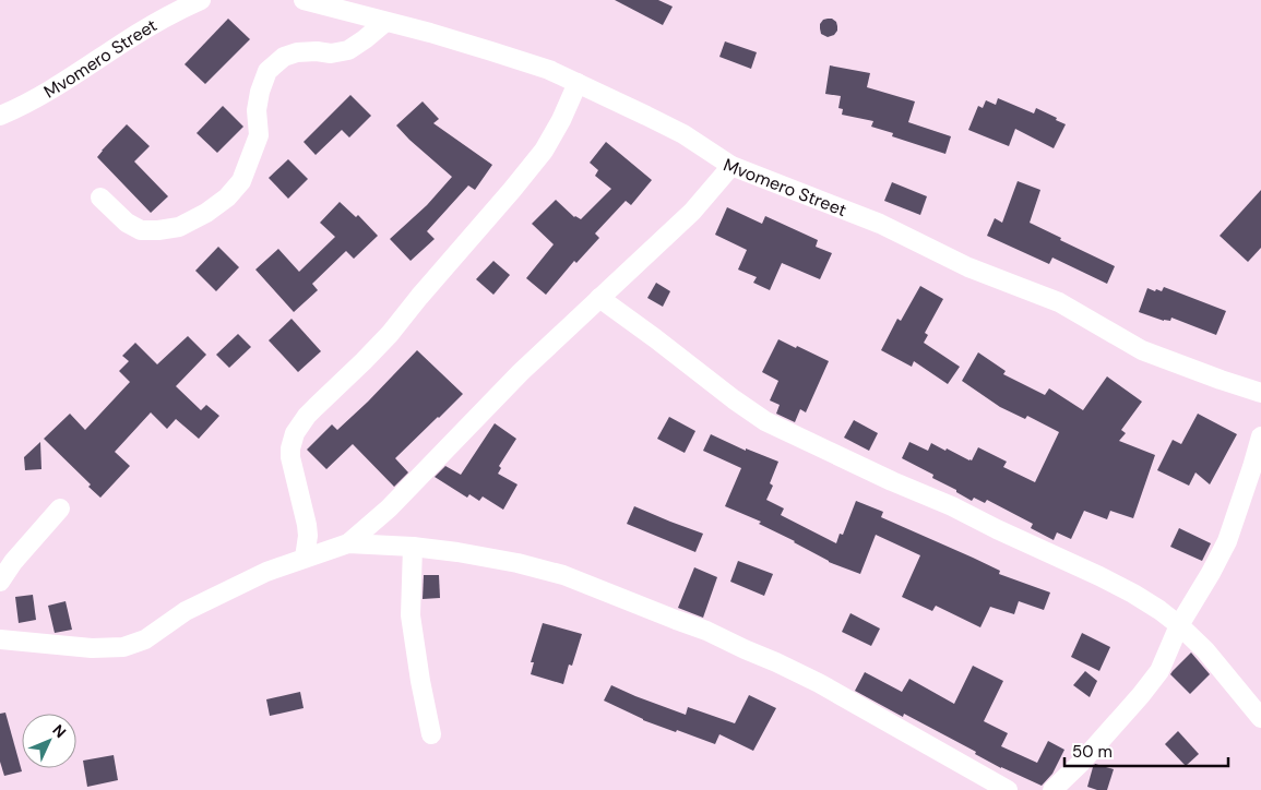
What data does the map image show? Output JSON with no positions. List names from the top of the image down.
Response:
{
  "streets": {
    "street": ["Mvomero Street"]
  },
  "scale_bar": "50 m",
  "north": "top right"
}
